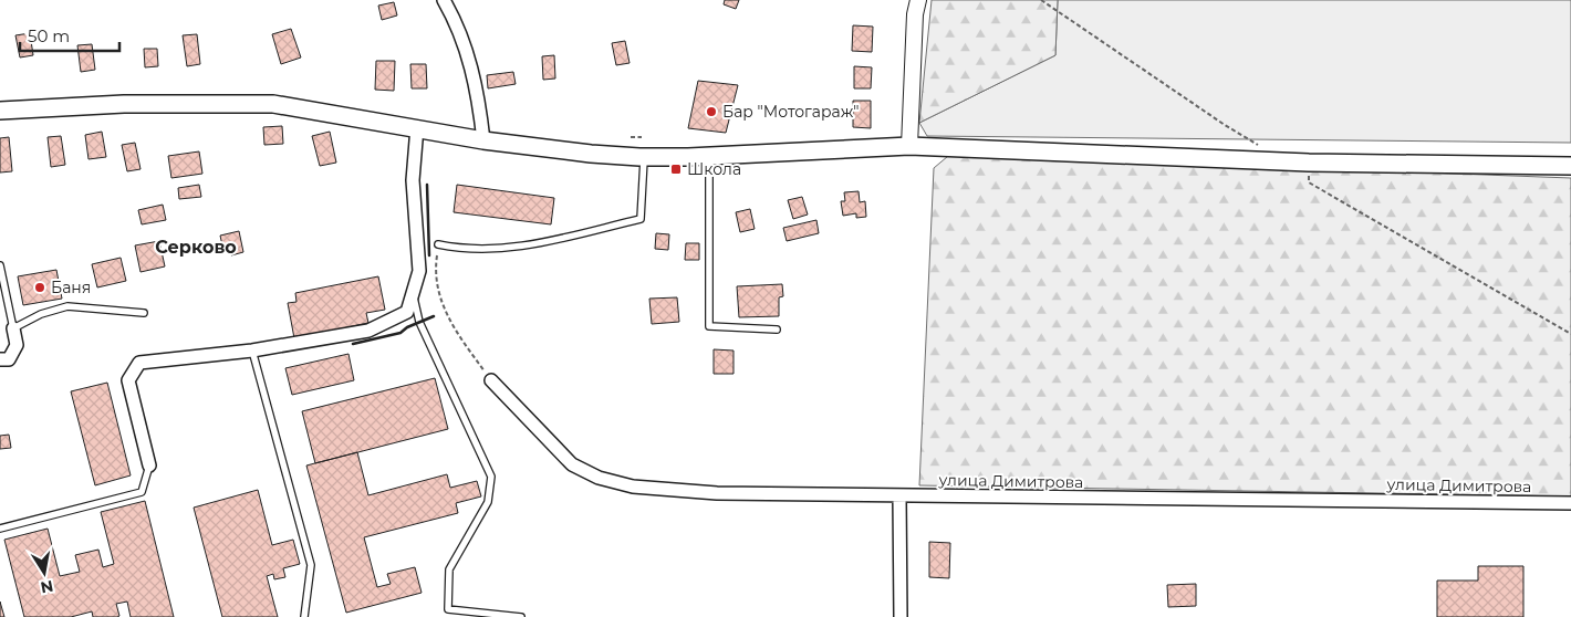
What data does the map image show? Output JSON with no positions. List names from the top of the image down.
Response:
{
  "streets": {
    "street": ["улица Димитрова"]
  },
  "districts": ["Серково"],
  "places": {
    "other": ["Бар \"Мотогараж\"", "Баня"],
    "transit": ["Школа"]
  },
  "scale_bar": "50 m",
  "north": "bottom"
}
